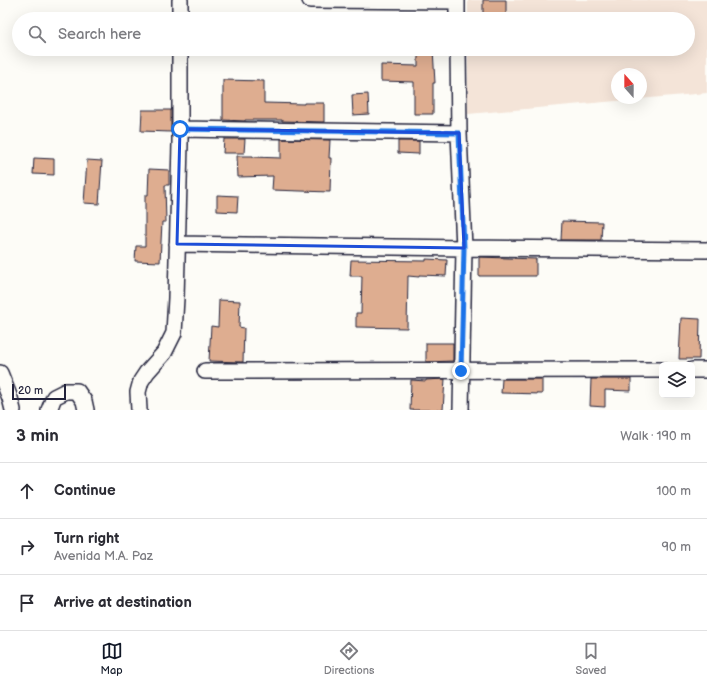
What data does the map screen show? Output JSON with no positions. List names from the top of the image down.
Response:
{
  "scale_bar": "20 m",
  "north": "top",
  "page": {
    "search": "Search here",
    "scale": "20 m",
    "heading": ["3 min", "Walk · 190 m"],
    "list": [
      ["Continue", "100 m"],
      ["Turn right", "Avenida M.A. Paz", "90 m"],
      "Arrive at destination"
    ],
    "nav": ["Map", "Directions", "Saved"]
  }
}
